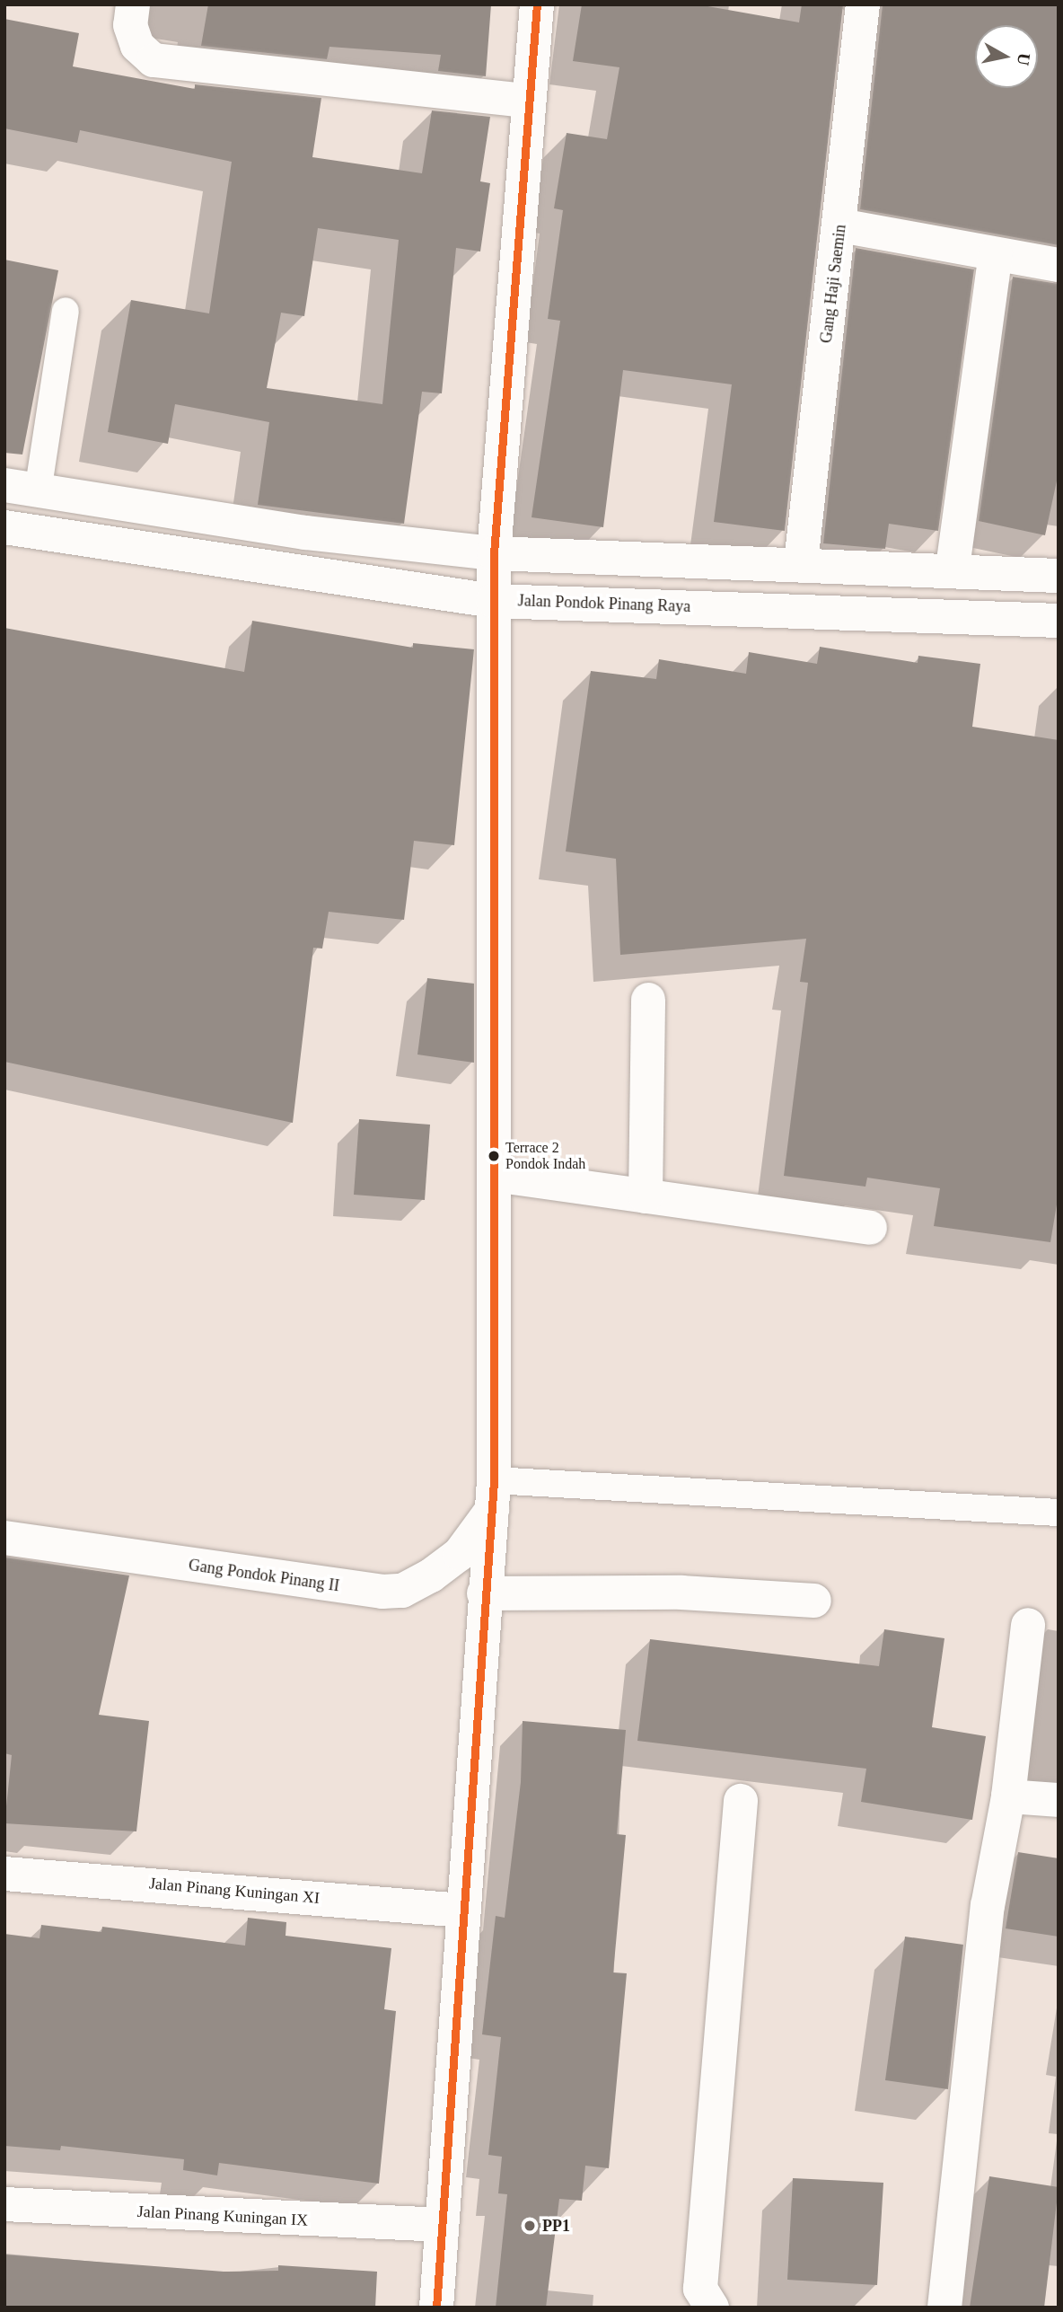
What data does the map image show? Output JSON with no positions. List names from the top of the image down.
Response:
{
  "streets": {
    "street": [
      "Gang Haji Saemin",
      "Jalan Pondok Pinang Raya",
      "Gang Pondok Pinang II",
      "Jalan Pinang Kuningan XI",
      "Jalan Pinang Kuningan IX"
    ]
  },
  "places": ["Terrace 2 Pondok Indah", "PP1"],
  "north": "right"
}
